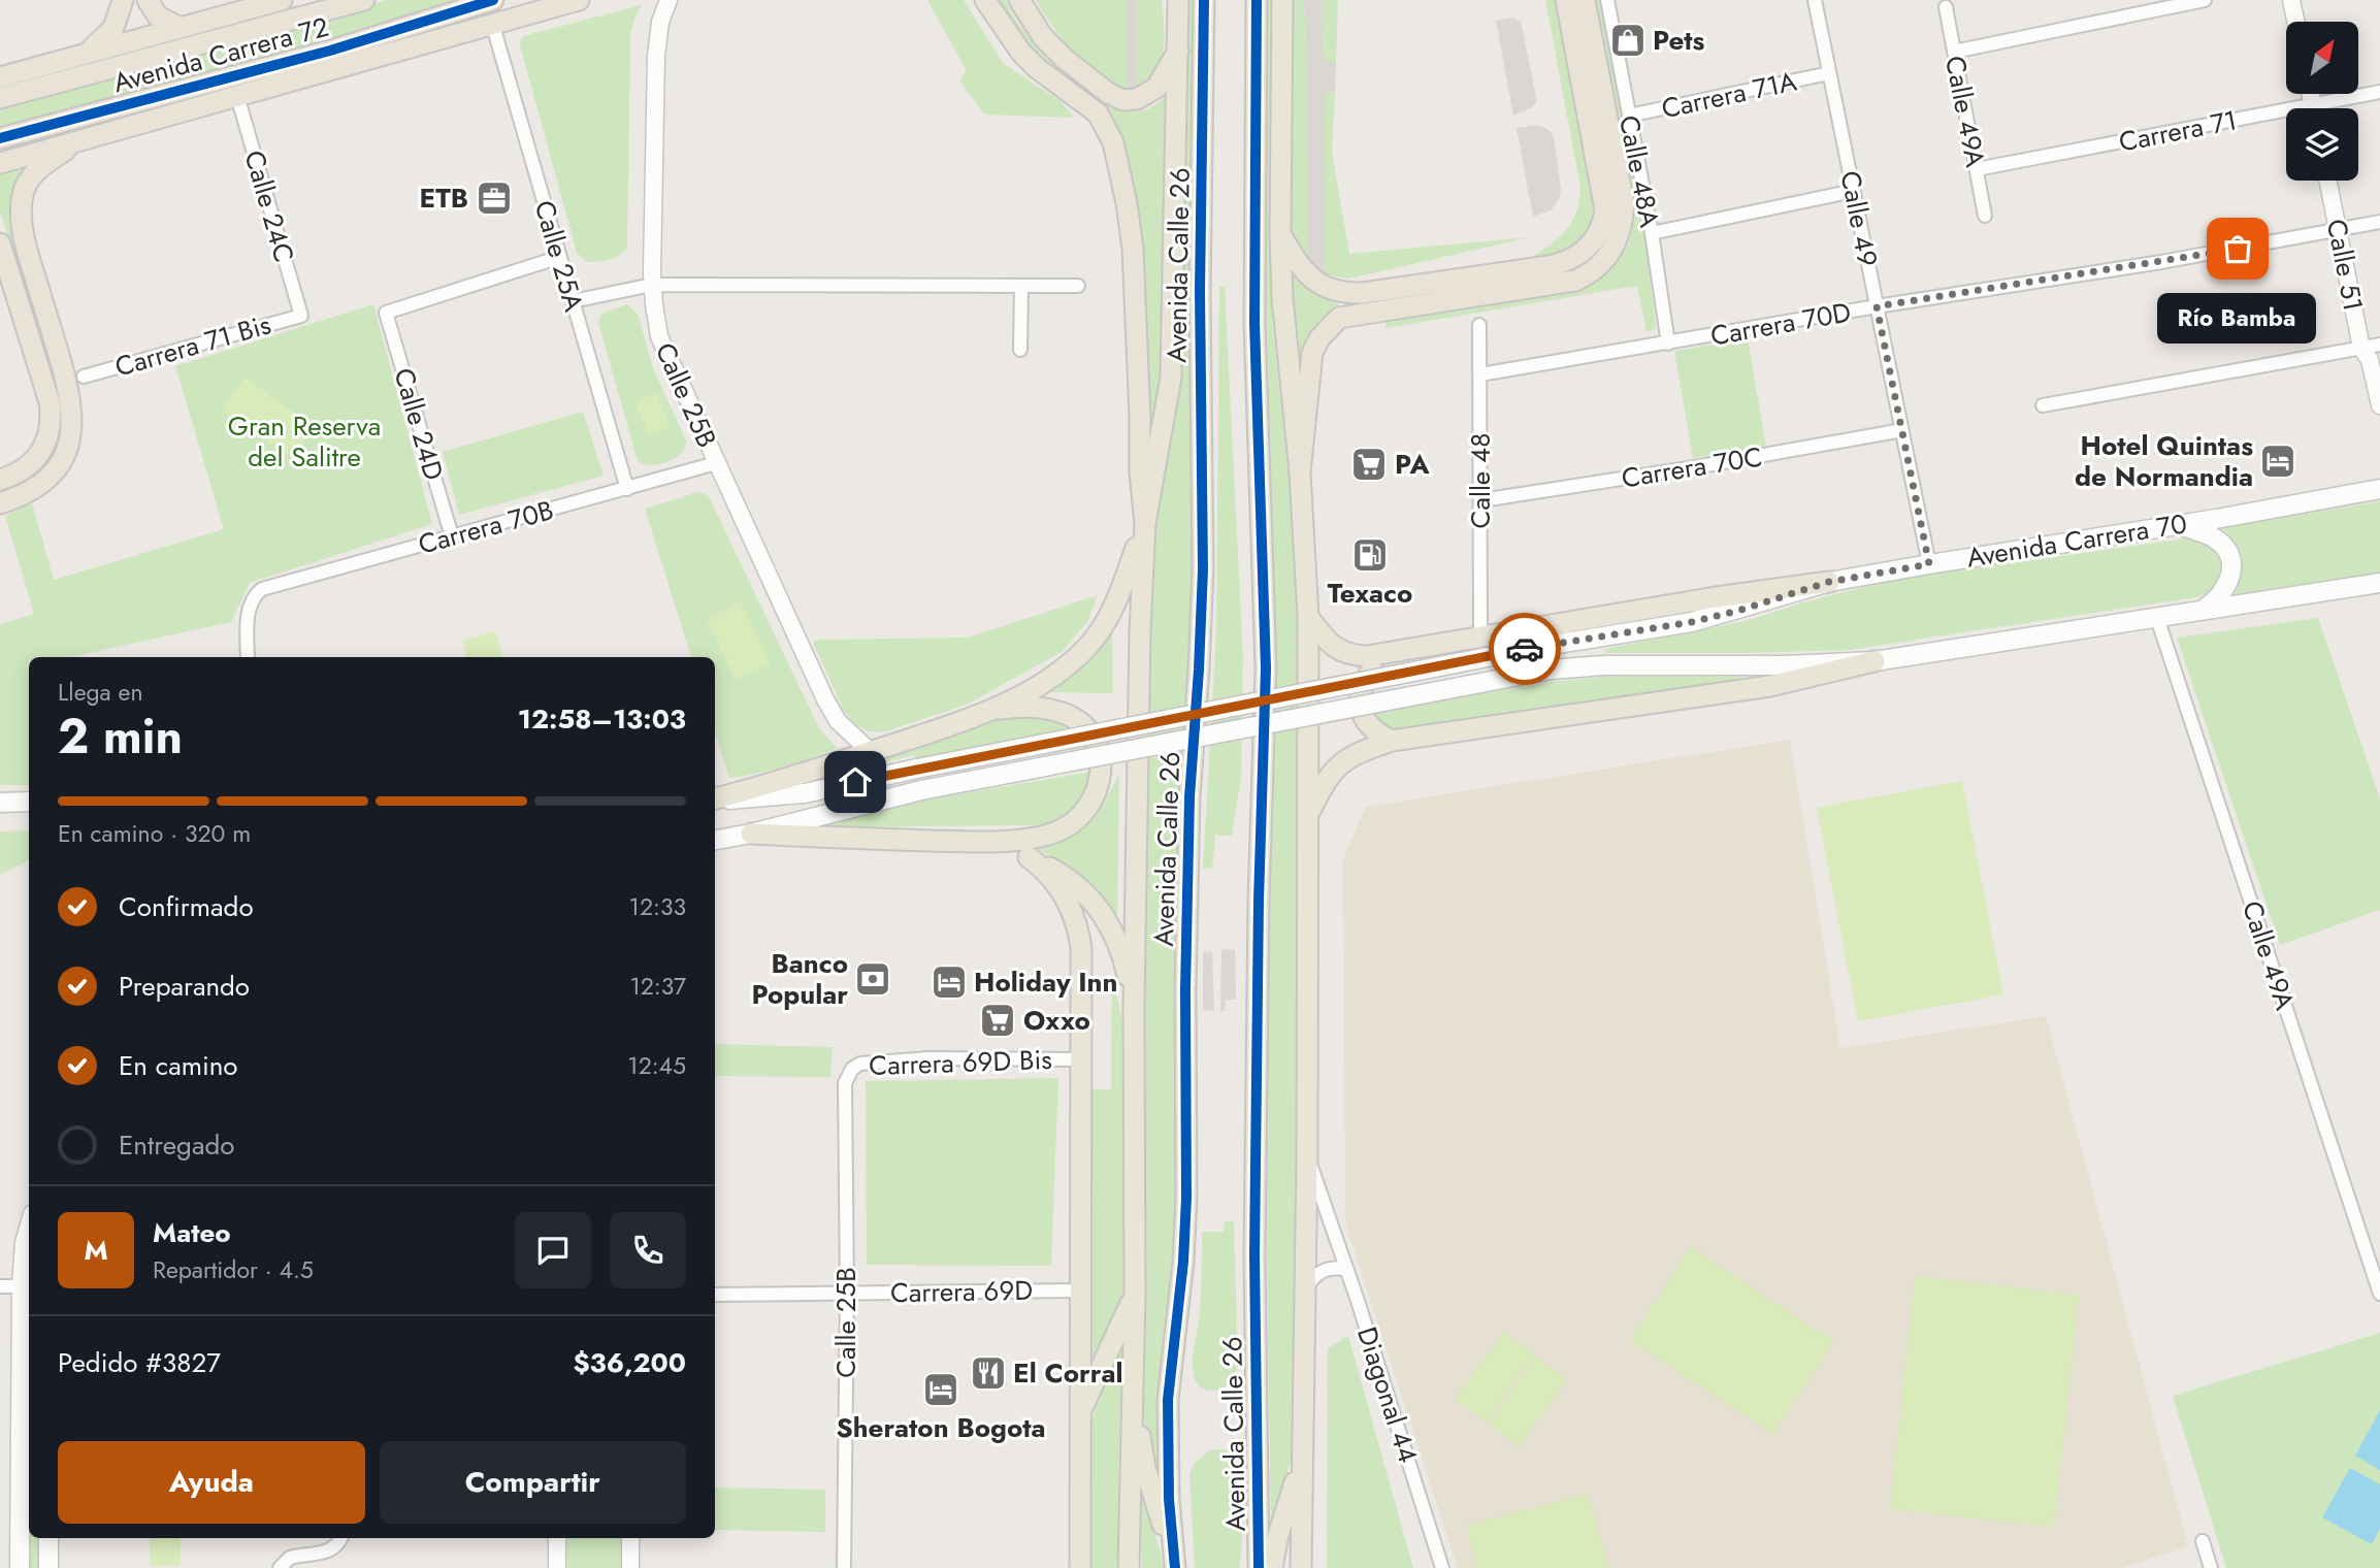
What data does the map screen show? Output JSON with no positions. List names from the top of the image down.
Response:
{
  "streets": {
    "highway": ["Avenida Carrera 72"],
    "main road": ["Avenida Calle 26", "Avenida Carrera 70"],
    "street": [
      "Carrera 71A",
      "Calle 49A",
      "Carrera 71",
      "Calle 48A",
      "Calle 24C",
      "Calle 49",
      "Calle 25A",
      "Calle 51",
      "Carrera 70D",
      "Carrera 71 Bis",
      "Calle 25B",
      "Calle 24D",
      "Carrera 70C",
      "Calle 48",
      "Carrera 70B",
      "Carrera 69D Bis",
      "Carrera 69D",
      "Diagonal 44"
    ]
  },
  "crossings": [
    ["Avenida Carrera 72", "Calle 24C"],
    ["Avenida Carrera 72", "Calle 25A"],
    ["Carrera 71A", "Calle 48A"],
    ["Carrera 71A", "Calle 49"],
    ["Calle 49A", "Carrera 71"],
    ["Calle 48A", "Carrera 70D"],
    ["Calle 24C", "Carrera 71 Bis"],
    ["Calle 49", "Carrera 70D"],
    ["Calle 49", "Carrera 70C"],
    ["Calle 49", "Avenida Carrera 70"],
    ["Calle 25A", "Calle 24D"],
    ["Calle 25A", "Carrera 70B"],
    ["Calle 51", "Carrera 70D"],
    ["Carrera 70D", "Calle 48"],
    ["Calle 25B", "Carrera 70B"],
    ["Calle 25B", "Carrera 69D Bis"],
    ["Calle 25B", "Carrera 69D"],
    ["Calle 24D", "Carrera 70B"],
    ["Carrera 70C", "Calle 48"]
  ],
  "parks": ["Gran Reserva del Salitre"],
  "places": {
    "shop": ["Pets"],
    "office": ["ETB"],
    "other": ["Río Bamba"],
    "hotel": ["Hotel Quintas de Normandia", "Holiday Inn", "Sheraton Bogota"],
    "supermarket": ["PA", "Oxxo"],
    "fuel station": ["Texaco"],
    "bank": ["Banco Popular"],
    "restaurant": ["El Corral"]
  },
  "north": "top right",
  "page": {
    "bubble": "Río Bamba",
    "heading": ["2 min", "Llega en", "12:58–13:03"],
    "panel": [
      "Mateo",
      "Repartidor · 4.5",
      "Pedido #3827",
      "$36,200"
    ],
    "bar": "En camino · 320 m",
    "list": [
      ["Confirmado", "12:33"],
      ["Preparando", "12:37"],
      ["En camino", "12:45"],
      "Entregado"
    ],
    "round": "M",
    "buttons": ["Ayuda", "Compartir"]
  }
}
